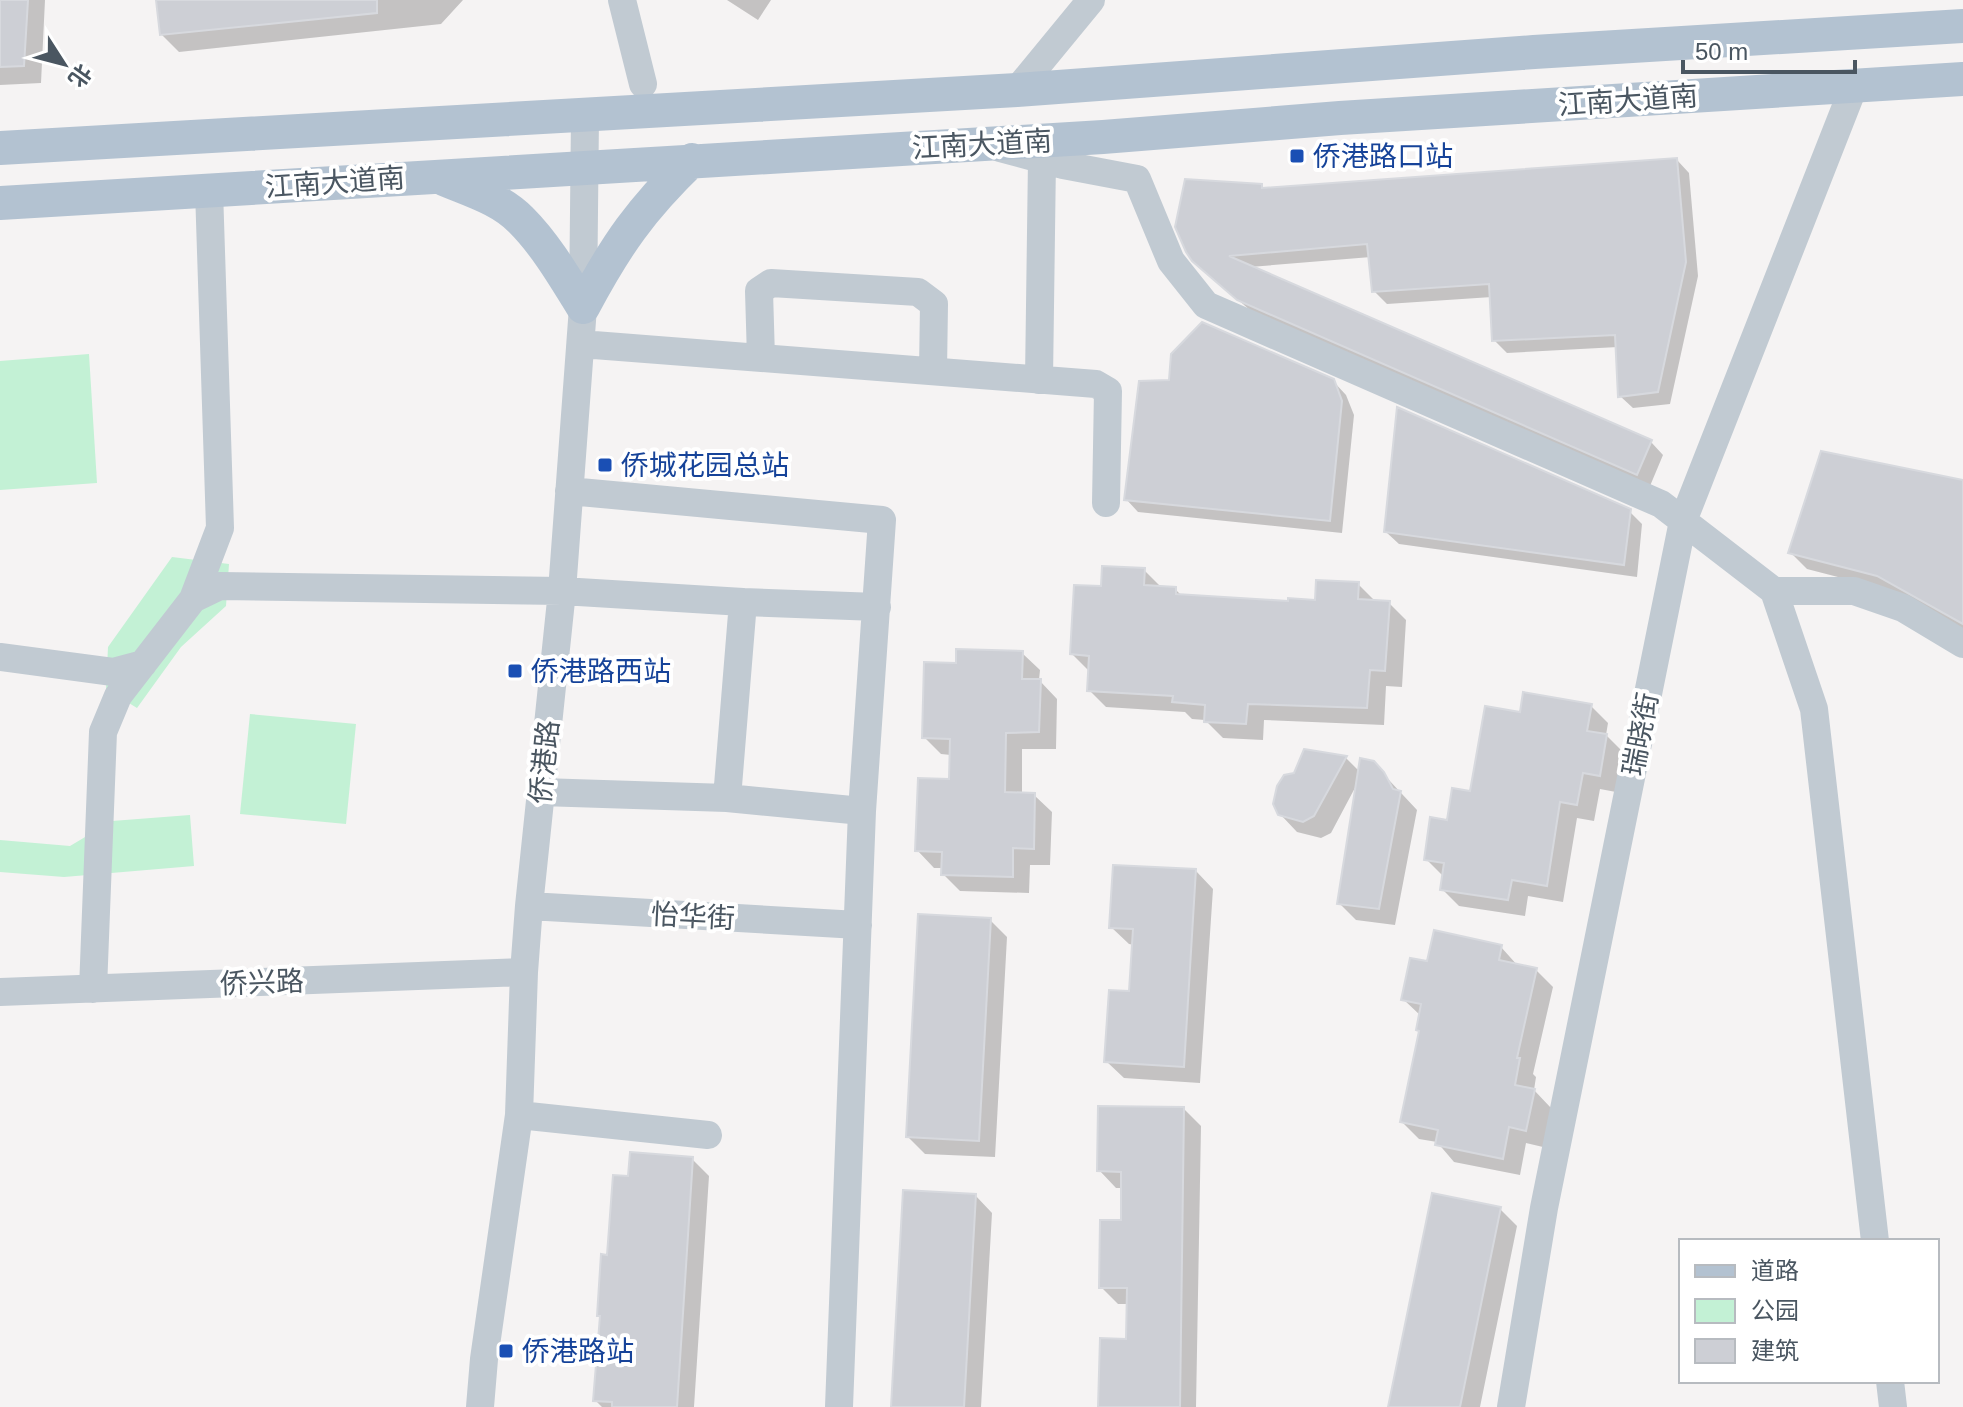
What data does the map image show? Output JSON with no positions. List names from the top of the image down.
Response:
{
  "streets": {
    "main road": ["江南大道南"],
    "street": [
      "瑞晓街",
      "侨港路",
      "怡华街",
      "侨兴路"
    ]
  },
  "crossings": [
    ["江南大道南", "瑞晓街"],
    ["江南大道南", "侨港路"],
    ["侨港路", "怡华街"],
    ["侨港路", "侨兴路"]
  ],
  "places": {
    "transit": [
      "侨港路口站",
      "侨城花园总站",
      "侨港路西站",
      "侨港路站"
    ]
  },
  "legend": ["道路", "公园", "建筑"],
  "scale_bar": "50 m",
  "north": "bottom right"
}
